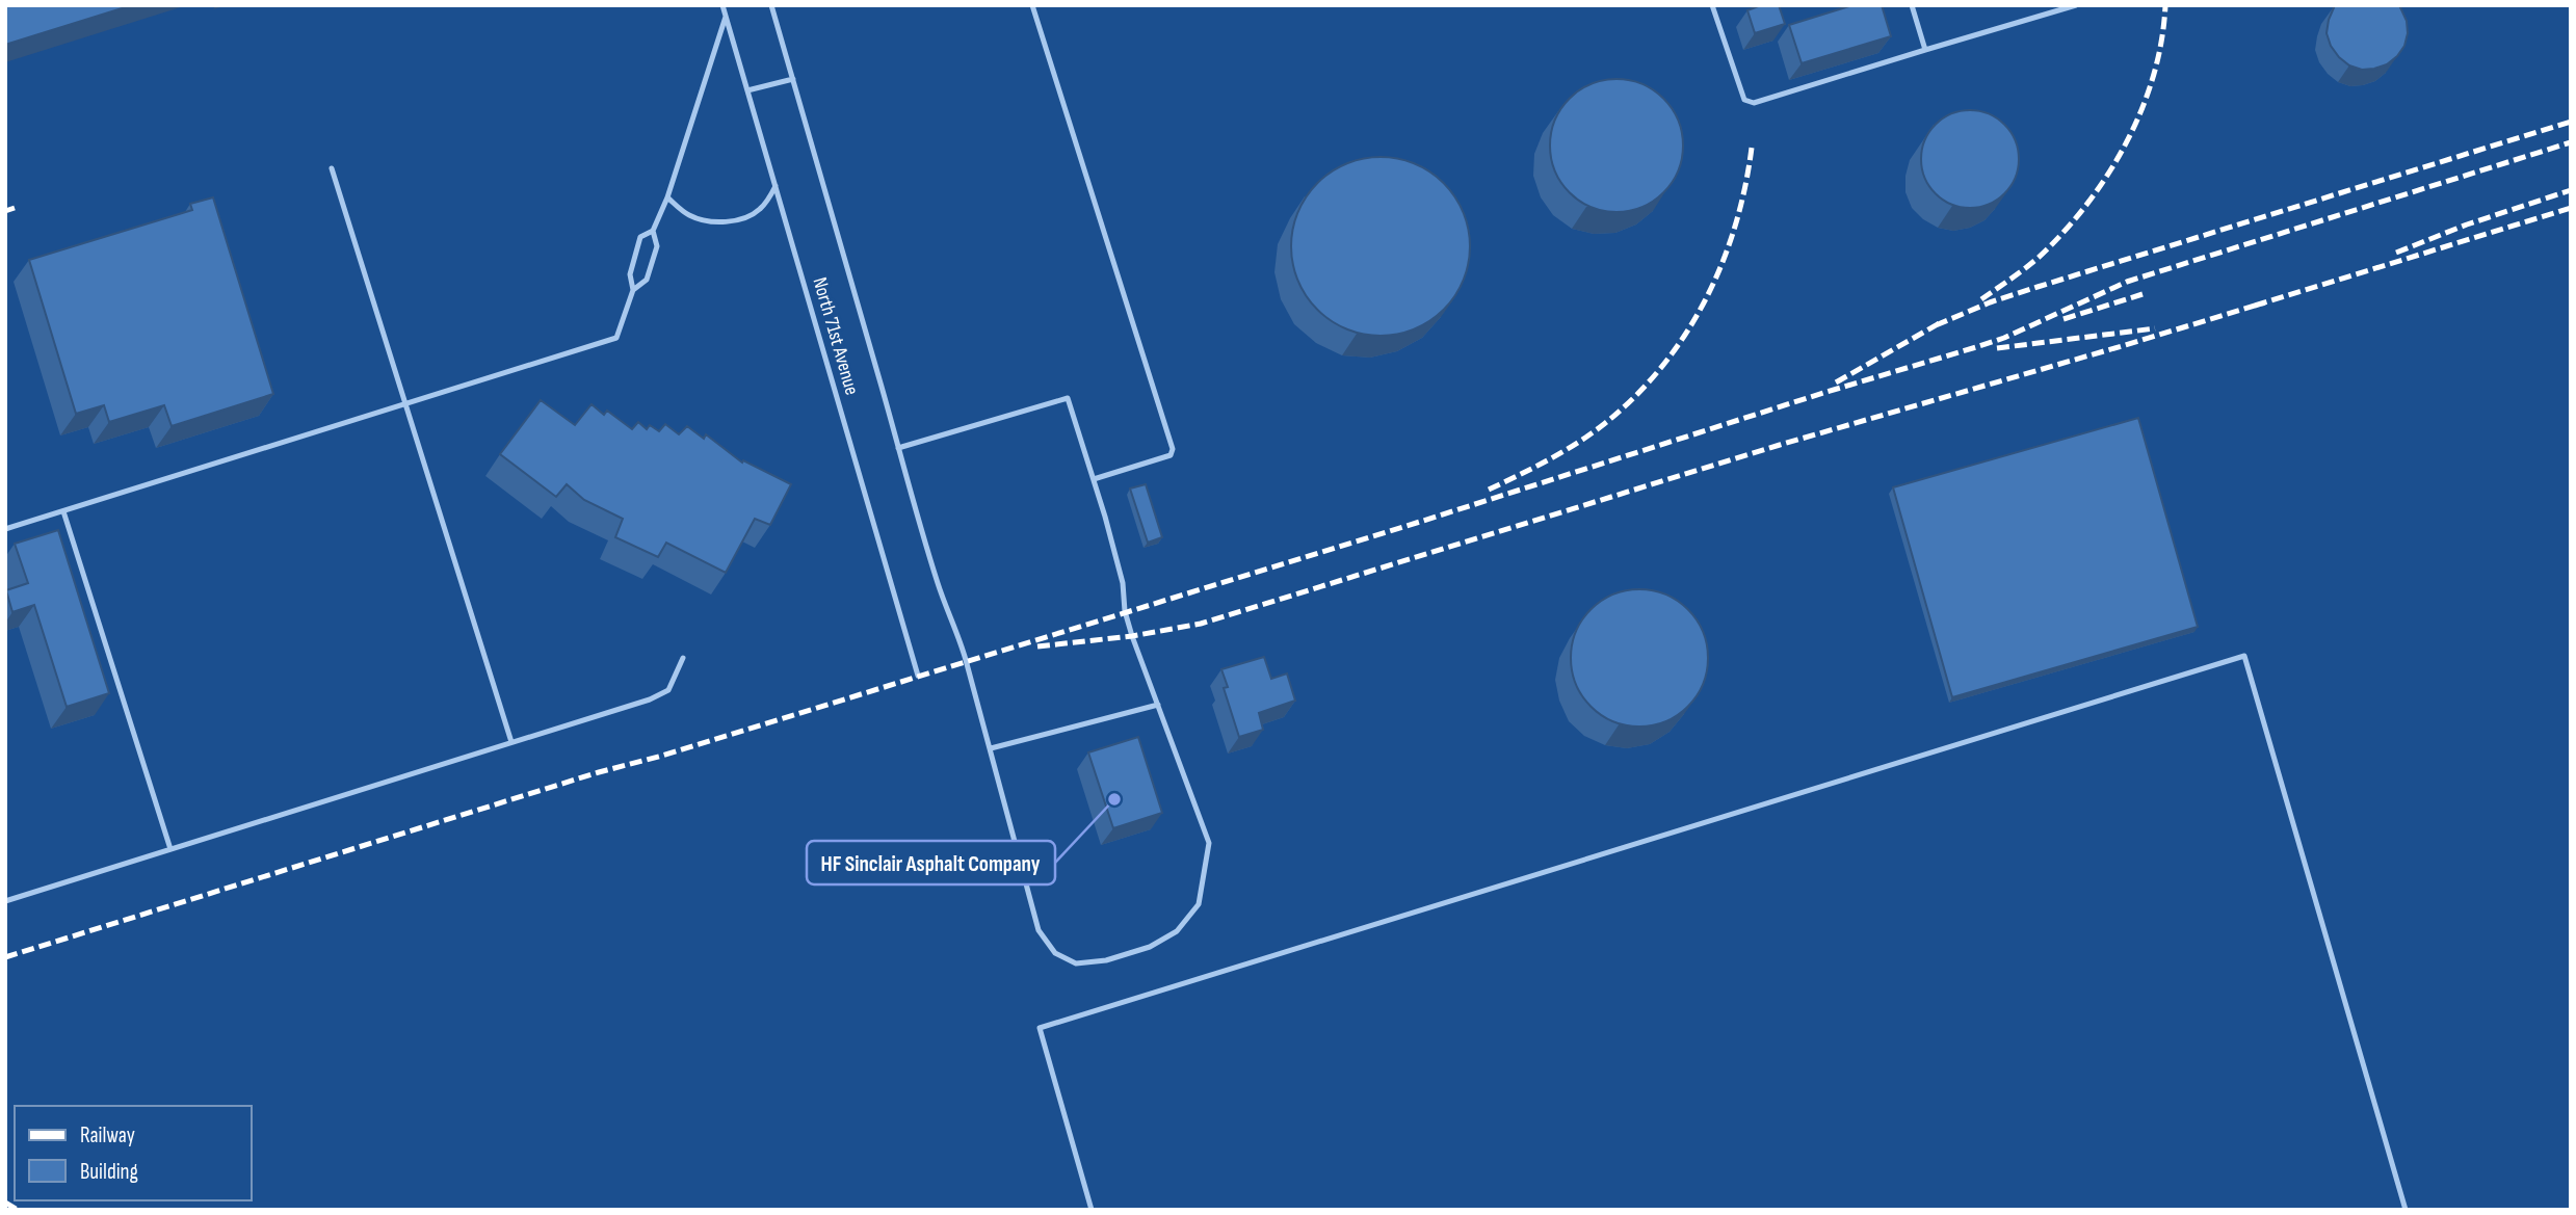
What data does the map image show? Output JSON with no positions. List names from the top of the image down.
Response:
{
  "streets": {
    "lane": ["North 71st Avenue"]
  },
  "places": ["HF Sinclair Asphalt Company"],
  "legend": ["Railway", "Building"]
}
